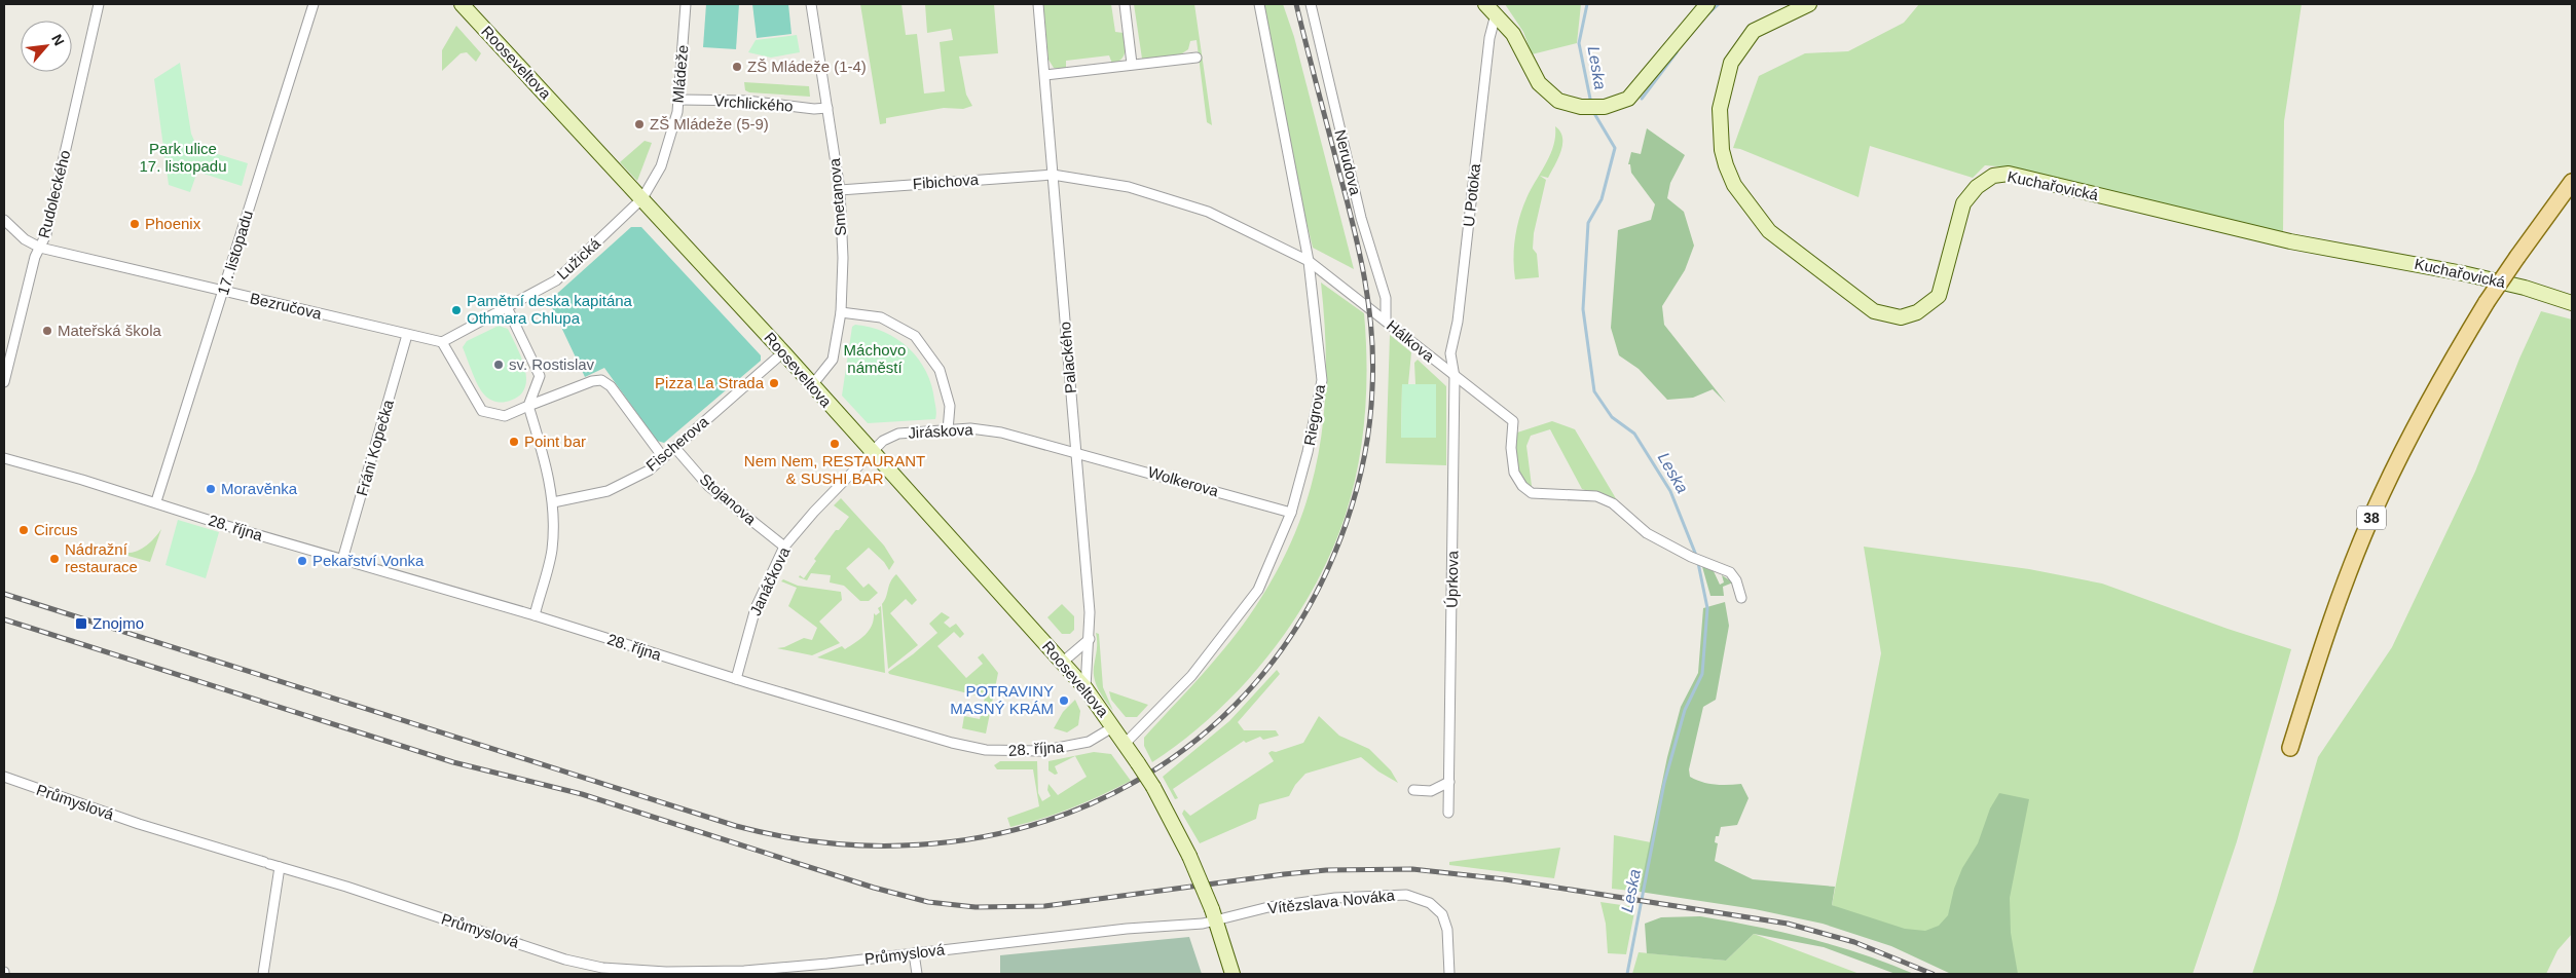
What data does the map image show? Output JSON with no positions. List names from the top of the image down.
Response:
{
  "streets": {
    "main road": ["38"],
    "street": [
      "Rooseveltova",
      "Mládeže",
      "Vrchlického",
      "Nerudova",
      "Fibichova",
      "Kuchařovická",
      "Rudoleckého",
      "U Potoka",
      "Smetanova",
      "17. listopadu",
      "Lužická",
      "Bezručova",
      "Hálkova",
      "Palackého",
      "Riegrova",
      "Jiráskova",
      "Fischerova",
      "Fráni Kopečka",
      "Wolkerova",
      "Stojanova",
      "28. října",
      "Úprkova",
      "Janáčkova",
      "Průmyslová",
      "Vítězslava Nováka"
    ]
  },
  "crossings": [
    ["Rooseveltova", "Mládeže"],
    ["Rooseveltova", "Smetanova"],
    ["Rooseveltova", "Lužická"],
    ["Rooseveltova", "Palackého"],
    ["Rooseveltova", "Riegrova"],
    ["Rooseveltova", "Jiráskova"],
    ["Rooseveltova", "Fischerova"],
    ["Rooseveltova", "28. října"],
    ["Rooseveltova", "Janáčkova"],
    ["Rooseveltova", "Průmyslová"],
    ["Rooseveltova", "Vítězslava Nováka"],
    ["Mládeže", "Vrchlického"],
    ["Mládeže", "Lužická"],
    ["Vrchlického", "Smetanova"],
    ["Nerudova", "Hálkova"],
    ["Fibichova", "Smetanova"],
    ["Fibichova", "Hálkova"],
    ["Fibichova", "Palackého"],
    ["Rudoleckého", "Bezručova"],
    ["U Potoka", "Hálkova"],
    ["U Potoka", "Úprkova"],
    ["17. listopadu", "Bezručova"],
    ["17. listopadu", "28. října"],
    ["Lužická", "Bezručova"],
    ["Bezručova", "Fráni Kopečka"],
    ["Hálkova", "Palackého"],
    ["Hálkova", "Riegrova"],
    ["Hálkova", "Úprkova"],
    ["Palackého", "Jiráskova"],
    ["Palackého", "Wolkerova"],
    ["Riegrova", "Wolkerova"],
    ["Jiráskova", "Wolkerova"],
    ["Jiráskova", "Janáčkova"],
    ["Fischerova", "Stojanova"],
    ["Fráni Kopečka", "28. října"],
    ["Stojanova", "Janáčkova"],
    ["28. října", "Janáčkova"],
    ["Průmyslová", "Vítězslava Nováka"]
  ],
  "water": ["Leska"],
  "parks": ["Park ulice 17. listopadu", "Máchovo náměstí"],
  "places": {
    "other": [
      "ZŠ Mládeže (1-4)",
      "ZŠ Mládeže (5-9)",
      "Phoenix",
      "Pamětní deska kapitána Othmara Chlupa",
      "Mateřská škola",
      "sv. Rostislav",
      "Pizza La Strada",
      "Point bar",
      "Nem Nem, RESTAURANT & SUSHI BAR",
      "Moravěnka",
      "Circus",
      "Nádražní restaurace",
      "Pekařství Vonka",
      "POTRAVINY MASNÝ KRÁM"
    ],
    "transit": ["Znojmo"]
  },
  "north": "top right"
}
